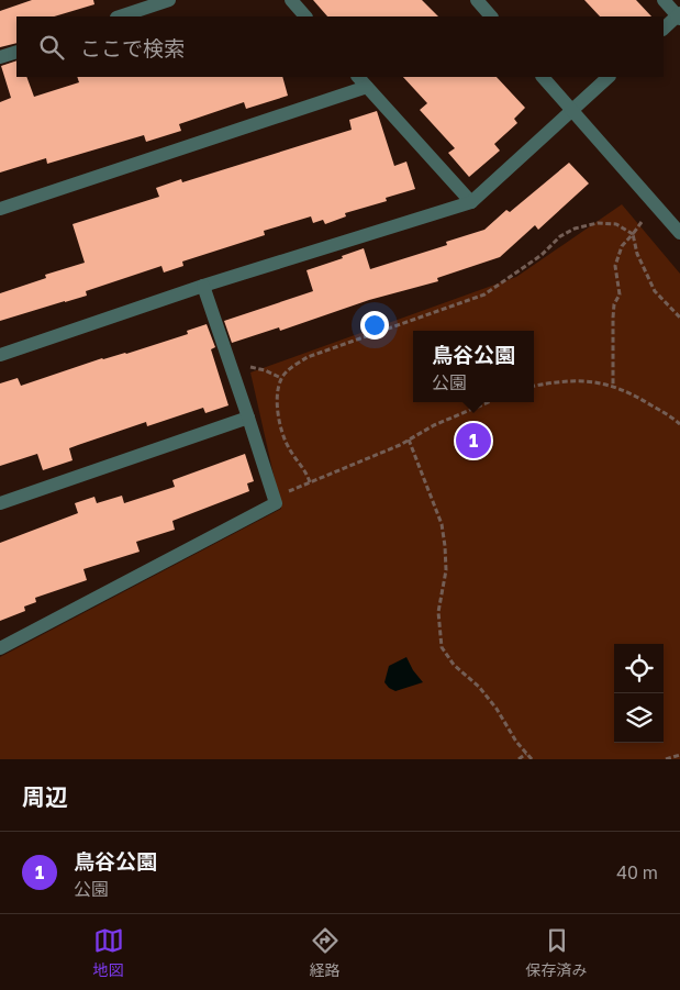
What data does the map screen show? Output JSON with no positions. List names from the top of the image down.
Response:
{
  "page": {
    "search": "ここで検索",
    "popup": ["鳥谷公園", "公園"],
    "pins": "1",
    "heading": "周辺",
    "list": [
      {
        "mark": "1",
        "name": "鳥谷公園",
        "note": "公園",
        "value": "40 m"
      }
    ],
    "nav": ["地図", "経路", "保存済み"]
  }
}
